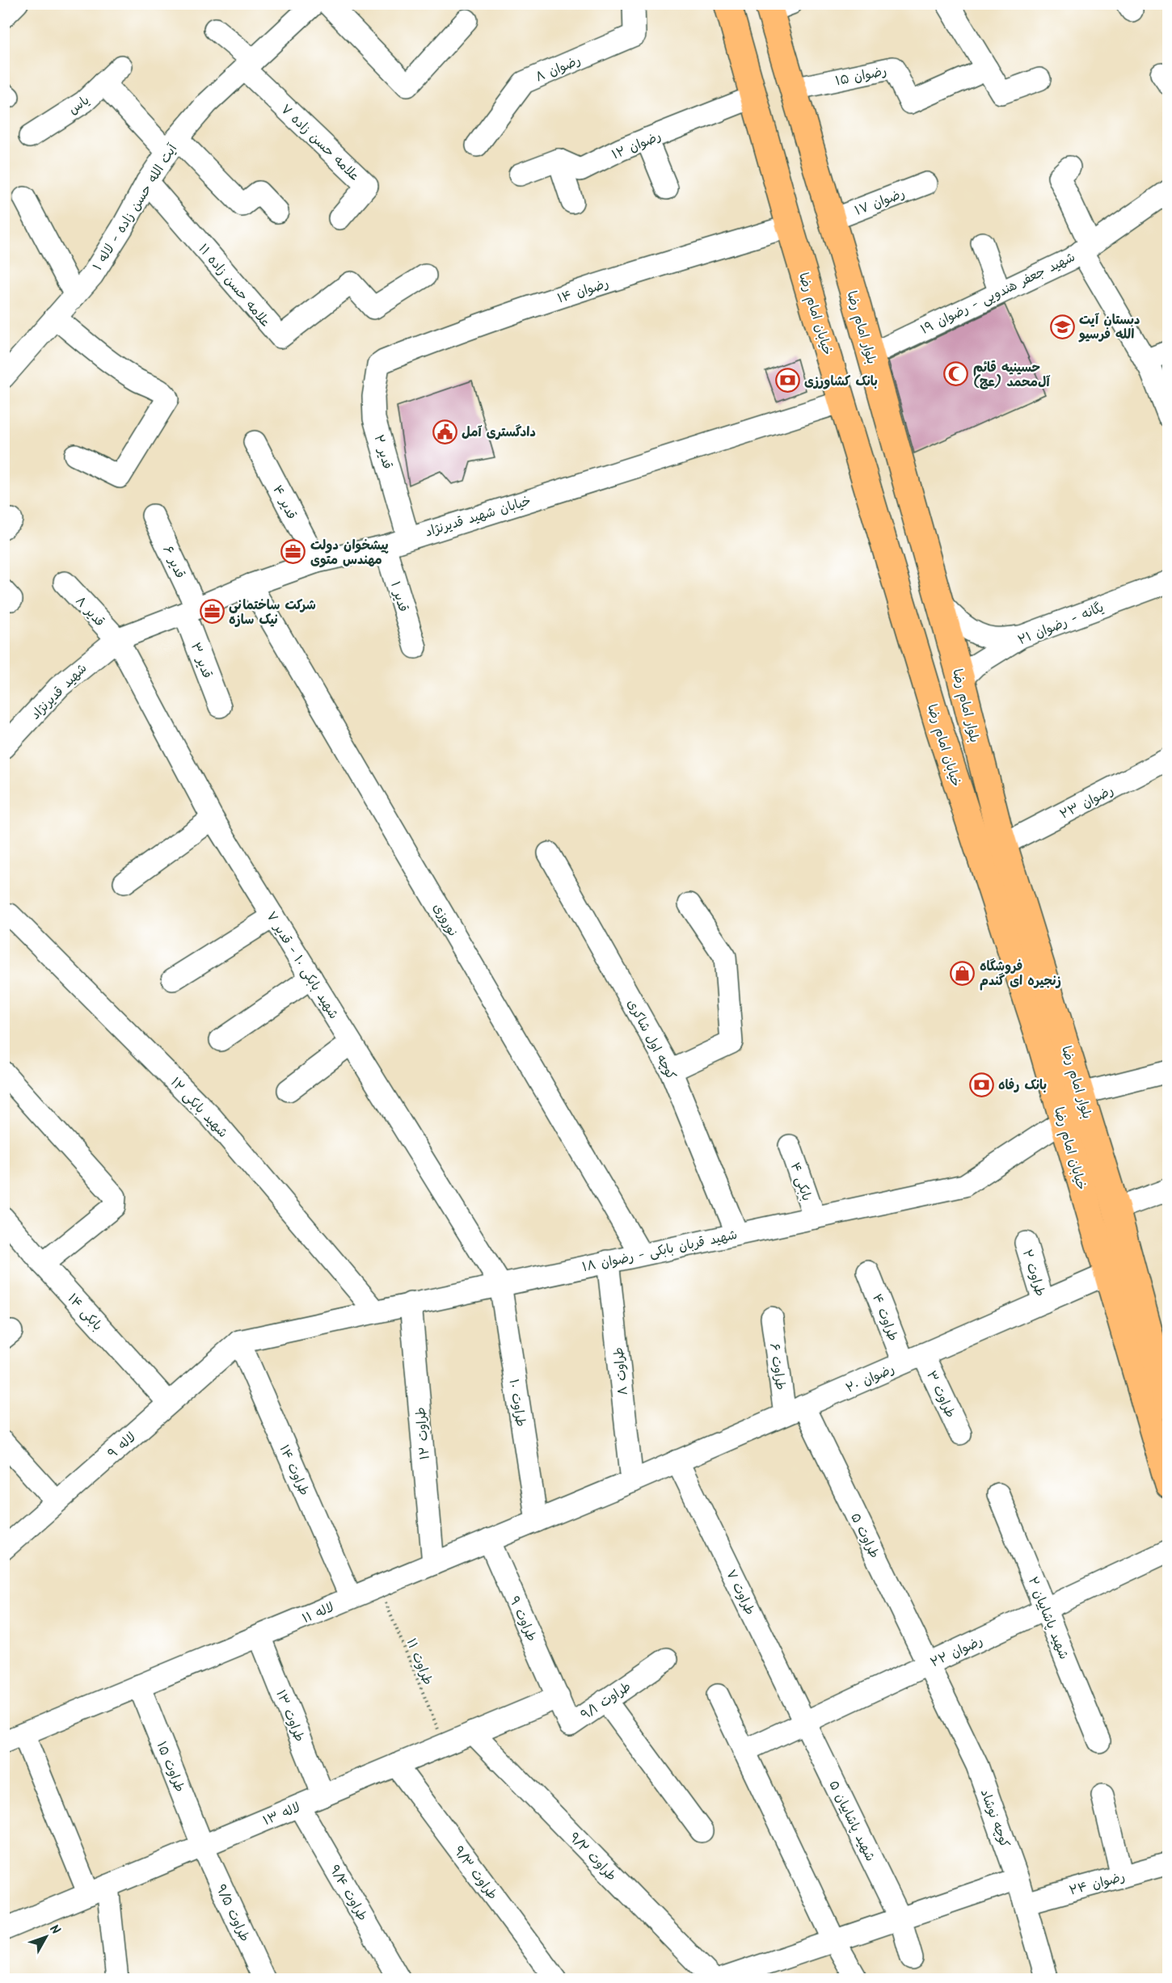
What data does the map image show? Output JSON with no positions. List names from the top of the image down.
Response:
{
  "streets": {
    "main road": ["خیابان امام رضا", "بلوار امام رضا"],
    "street": [
      "رضوان ۸",
      "رضوان ۱۵",
      "یاس",
      "علامه حسن زاده ۷",
      "رضوان ۱۲",
      "رضوان ۱۷",
      "آیت الله حسن زاده - لاله ۱",
      "علامه حسن زاده ۱۱",
      "رضوان ۱۴",
      "شهید جعفر هندویی - رضوان ۱۹",
      "قدیر ۲",
      "قدیر ۴",
      "خيابان شهيد قديرنژاد",
      "قدیر ۶",
      "قدیر ۱",
      "قدیر ۸",
      "یگانه - رضوان ۲۱",
      "قدیر ۳",
      "شهید قدیرنژاد",
      "رضوان ۲۳",
      "نوروزی",
      "شهید بابکی ۱۰ - قدیر ۷",
      "کوچه اول شاکری",
      "شهید بابکی ۱۲",
      "بابکی ۴",
      "شهید قربان بابکی - رضوان ۱۸",
      "طراوت ۲",
      "بابکی ۱۴",
      "طراوت ۴",
      "طراوت ۶",
      "طراوت ۸",
      "رضوان ۲۰",
      "طراوت ۳",
      "طراوت ۱۰",
      "طراوت ۱۲",
      "لاله ۹",
      "طراوت ۱۴",
      "طراوت ۵",
      "طراوت ۷",
      "لاله ۱۱",
      "شهید پاشاییان ۲",
      "طراوت ۹",
      "رضوان ۲۲",
      "طراوت ۹/۱",
      "طراوت ۱۳",
      "طراوت ۱۵",
      "لاله ۱۳",
      "کوچه نوشاد",
      "شهید پاشاییان ۵",
      "طراوت ۹/۲",
      "طراوت ۹/۳",
      "رضوان ۲۴",
      "طراوت ۹/۴",
      "طراوت ۹/۵"
    ],
    "path": ["طراوت ۱۱"]
  },
  "crossings": [
    ["رضوان ۱۵", "بلوار امام رضا"],
    ["علامه حسن زاده ۷", "آیت الله حسن زاده - لاله ۱"],
    ["رضوان ۱۲", "خیابان امام رضا"],
    ["رضوان ۱۷", "بلوار امام رضا"],
    ["آیت الله حسن زاده - لاله ۱", "علامه حسن زاده ۱۱"],
    ["رضوان ۱۴", "خیابان امام رضا"],
    ["رضوان ۱۴", "قدیر ۲"],
    ["شهید جعفر هندویی - رضوان ۱۹", "بلوار امام رضا"],
    ["خیابان امام رضا", "خيابان شهيد قديرنژاد"],
    ["خیابان امام رضا", "شهید قربان بابکی - رضوان ۱۸"],
    ["خیابان امام رضا", "رضوان ۲۰"],
    ["بلوار امام رضا", "یگانه - رضوان ۲۱"],
    ["بلوار امام رضا", "رضوان ۲۳"],
    ["قدیر ۲", "خيابان شهيد قديرنژاد"],
    ["قدیر ۴", "خيابان شهيد قديرنژاد"],
    ["خيابان شهيد قديرنژاد", "قدیر ۶"],
    ["خيابان شهيد قديرنژاد", "قدیر ۱"],
    ["خيابان شهيد قديرنژاد", "قدیر ۸"],
    ["خيابان شهيد قديرنژاد", "قدیر ۳"],
    ["خيابان شهيد قديرنژاد", "شهید قدیرنژاد"],
    ["خيابان شهيد قديرنژاد", "نوروزی"],
    ["خيابان شهيد قديرنژاد", "شهید بابکی ۱۰ - قدیر ۷"],
    ["قدیر ۶", "قدیر ۳"],
    ["قدیر ۸", "شهید قدیرنژاد"],
    ["قدیر ۸", "شهید بابکی ۱۰ - قدیر ۷"],
    ["شهید قدیرنژاد", "شهید بابکی ۱۰ - قدیر ۷"],
    ["نوروزی", "شهید قربان بابکی - رضوان ۱۸"],
    ["شهید بابکی ۱۰ - قدیر ۷", "شهید قربان بابکی - رضوان ۱۸"],
    ["شهید بابکی ۱۰ - قدیر ۷", "طراوت ۱۰"],
    ["کوچه اول شاکری", "شهید قربان بابکی - رضوان ۱۸"],
    ["شهید بابکی ۱۲", "شهید قربان بابکی - رضوان ۱۸"],
    ["بابکی ۴", "شهید قربان بابکی - رضوان ۱۸"],
    ["شهید قربان بابکی - رضوان ۱۸", "طراوت ۸"],
    ["شهید قربان بابکی - رضوان ۱۸", "طراوت ۱۰"],
    ["شهید قربان بابکی - رضوان ۱۸", "طراوت ۱۲"],
    ["شهید قربان بابکی - رضوان ۱۸", "لاله ۹"],
    ["شهید قربان بابکی - رضوان ۱۸", "طراوت ۱۴"],
    ["طراوت ۲", "رضوان ۲۰"],
    ["بابکی ۱۴", "لاله ۹"],
    ["طراوت ۴", "رضوان ۲۰"],
    ["طراوت ۶", "رضوان ۲۰"],
    ["طراوت ۶", "طراوت ۵"],
    ["طراوت ۸", "رضوان ۲۰"],
    ["طراوت ۸", "لاله ۱۱"],
    ["رضوان ۲۰", "طراوت ۳"],
    ["رضوان ۲۰", "طراوت ۵"],
    ["رضوان ۲۰", "طراوت ۷"],
    ["رضوان ۲۰", "لاله ۱۱"],
    ["طراوت ۱۰", "لاله ۱۱"],
    ["طراوت ۱۲", "لاله ۱۱"],
    ["لاله ۹", "طراوت ۱۴"],
    ["طراوت ۱۴", "لاله ۱۱"],
    ["طراوت ۵", "رضوان ۲۲"],
    ["طراوت ۵", "کوچه نوشاد"],
    ["طراوت ۷", "رضوان ۲۲"],
    ["طراوت ۷", "شهید پاشاییان ۵"],
    ["لاله ۱۱", "طراوت ۹"],
    ["لاله ۱۱", "طراوت ۱۱"],
    ["لاله ۱۱", "طراوت ۱۳"],
    ["لاله ۱۱", "طراوت ۱۵"],
    ["شهید پاشاییان ۲", "رضوان ۲۲"],
    ["طراوت ۹", "طراوت ۹/۱"],
    ["طراوت ۹", "لاله ۱۳"],
    ["رضوان ۲۲", "کوچه نوشاد"],
    ["رضوان ۲۲", "شهید پاشاییان ۵"],
    ["طراوت ۱۱", "لاله ۱۳"],
    ["طراوت ۹/۱", "لاله ۱۳"],
    ["طراوت ۱۳", "لاله ۱۳"],
    ["طراوت ۱۵", "لاله ۱۳"],
    ["طراوت ۱۵", "طراوت ۹/۵"],
    ["لاله ۱۳", "طراوت ۹/۲"],
    ["لاله ۱۳", "طراوت ۹/۳"],
    ["لاله ۱۳", "طراوت ۹/۴"],
    ["لاله ۱۳", "طراوت ۹/۵"],
    ["کوچه نوشاد", "رضوان ۲۴"]
  ],
  "places": {
    "school or university": ["دبستان آیت الله فرسیو"],
    "mosque": ["حسینیه قائم آل‌محمد (عج)"],
    "bank": ["بانک کشاورزی", "بانک رفاه"],
    "public building": ["دادگستری آمل"],
    "office": ["پیشخوان دولت مهندس متوی", "شرکت ساختمانی نیک سازه"],
    "shop": ["فروشگاه زنجیره ای گندم"]
  },
  "north": "top right"
}
